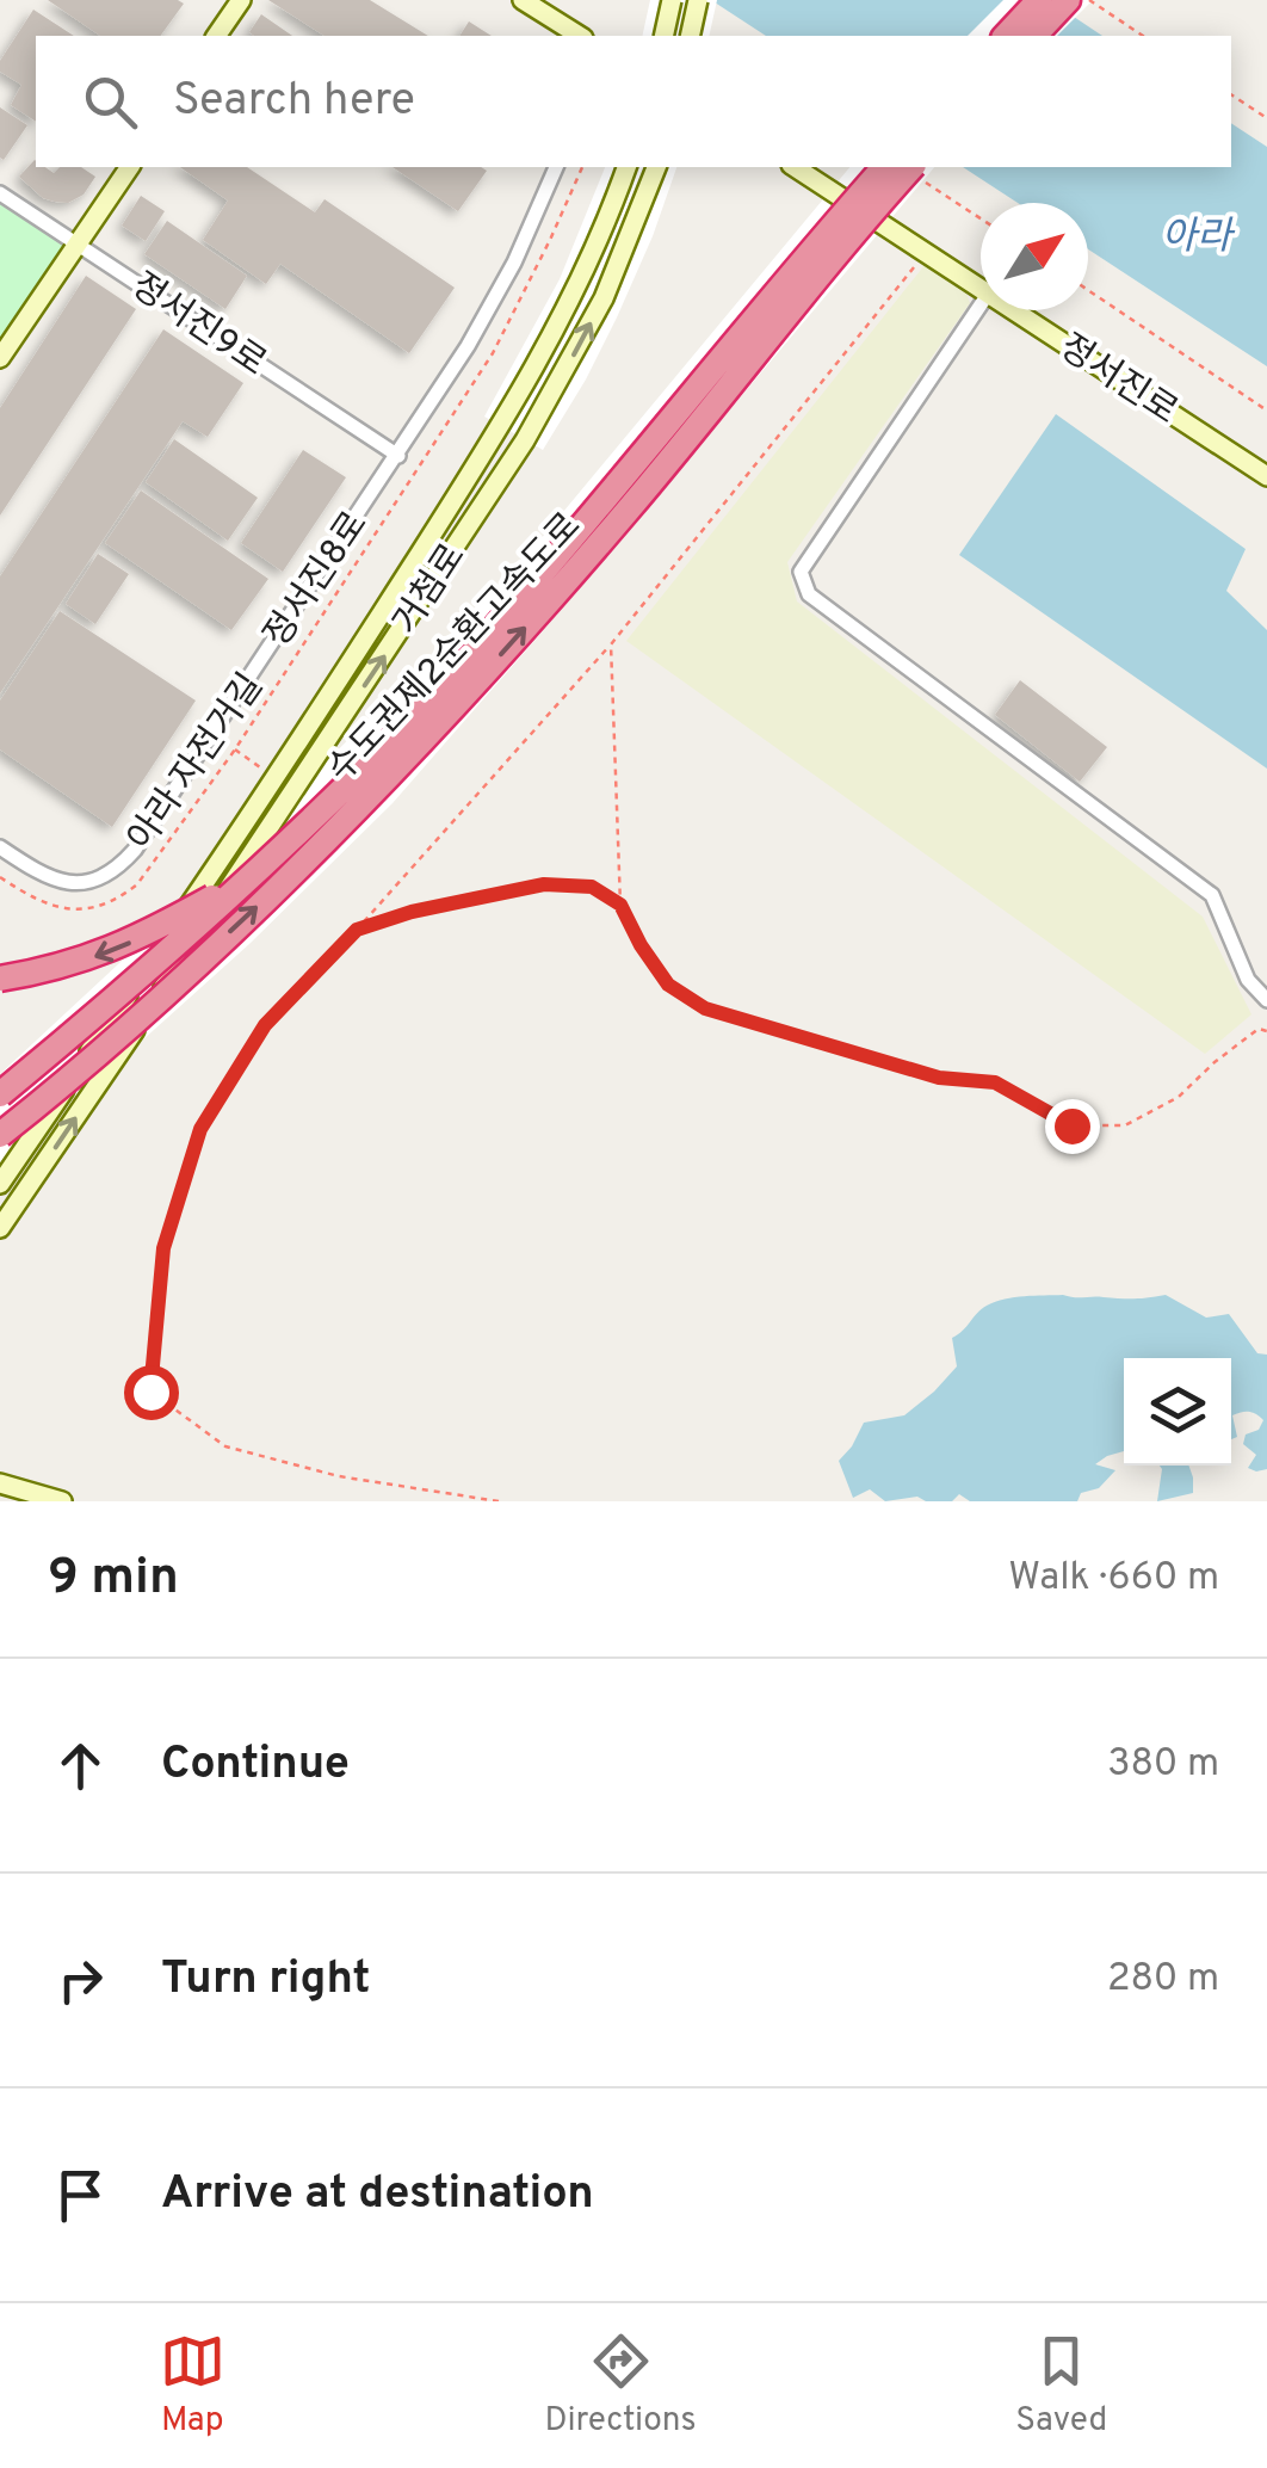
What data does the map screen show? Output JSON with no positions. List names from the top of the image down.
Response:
{
  "streets": {
    "highway": ["수도권제2순환고속도로"],
    "street": [
      "정서진9로",
      "정서진로",
      "정서진8로",
      "거첨로"
    ],
    "path": ["아라 자전거길"]
  },
  "crossings": [
    ["정서진9로", "정서진8로"]
  ],
  "water": ["아라"],
  "north": "top right",
  "page": {
    "search": "Search here",
    "heading": ["9 min", "Walk · 660 m"],
    "list": [
      ["Continue", "380 m"],
      ["Turn right", "280 m"],
      "Arrive at destination"
    ],
    "nav": ["Map", "Directions", "Saved"]
  }
}
